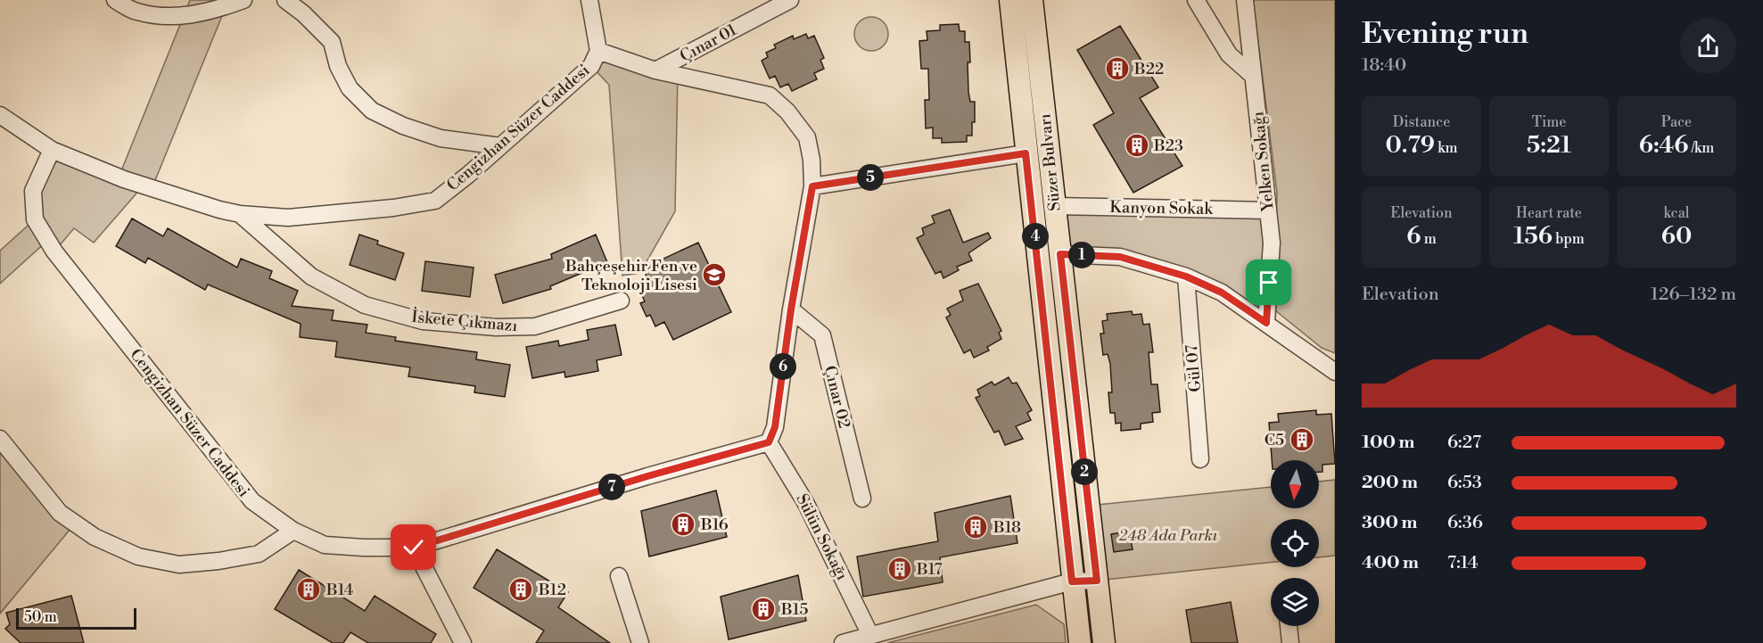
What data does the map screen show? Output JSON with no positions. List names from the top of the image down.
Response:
{
  "streets": {
    "main road": ["Süzer Bulvarı"],
    "street": [
      "Çınar 01",
      "Cengizhan Süzer Caddesi",
      "Yelken Sokağı",
      "Kanyon Sokak",
      "İskete Çıkmazı",
      "Gül 07",
      "Çınar 02",
      "Sülün Sokağı"
    ]
  },
  "crossings": [
    ["Çınar 01", "Cengizhan Süzer Caddesi"],
    ["Cengizhan Süzer Caddesi", "İskete Çıkmazı"],
    ["Cengizhan Süzer Caddesi", "Çınar 02"],
    ["Cengizhan Süzer Caddesi", "Sülün Sokağı"],
    ["Yelken Sokağı", "Kanyon Sokak"],
    ["Süzer Bulvarı", "Kanyon Sokak"]
  ],
  "parks": ["248 Ada Parkı"],
  "places": {
    "building": [
      "B22",
      "B23",
      "C5",
      "B16",
      "B18",
      "B17",
      "B14",
      "B12",
      "B15"
    ],
    "school or university": ["Bahçeşehir Fen ve Teknoloji Lisesi"]
  },
  "scale_bar": "50 m",
  "north": "bottom",
  "page": {
    "heading": ["Evening run", "18:40"],
    "stats": [
      ["Distance", "0.79 km"],
      ["Time", "5:21"],
      ["Pace", "6:46 /km"],
      ["Elevation", "6 m"],
      ["Heart rate", "156 bpm"],
      ["kcal", "60"]
    ],
    "pins": [
      "5",
      "4",
      "1",
      "6",
      "2",
      "7"
    ],
    "chart": ["Elevation", "126–132 m"],
    "list": [
      {
        "name": "100 m",
        "note": "6:27"
      },
      {
        "name": "200 m",
        "note": "6:53"
      },
      {
        "name": "300 m",
        "note": "6:36"
      },
      {
        "name": "400 m",
        "note": "7:14"
      }
    ],
    "scale": "50 m"
  }
}
